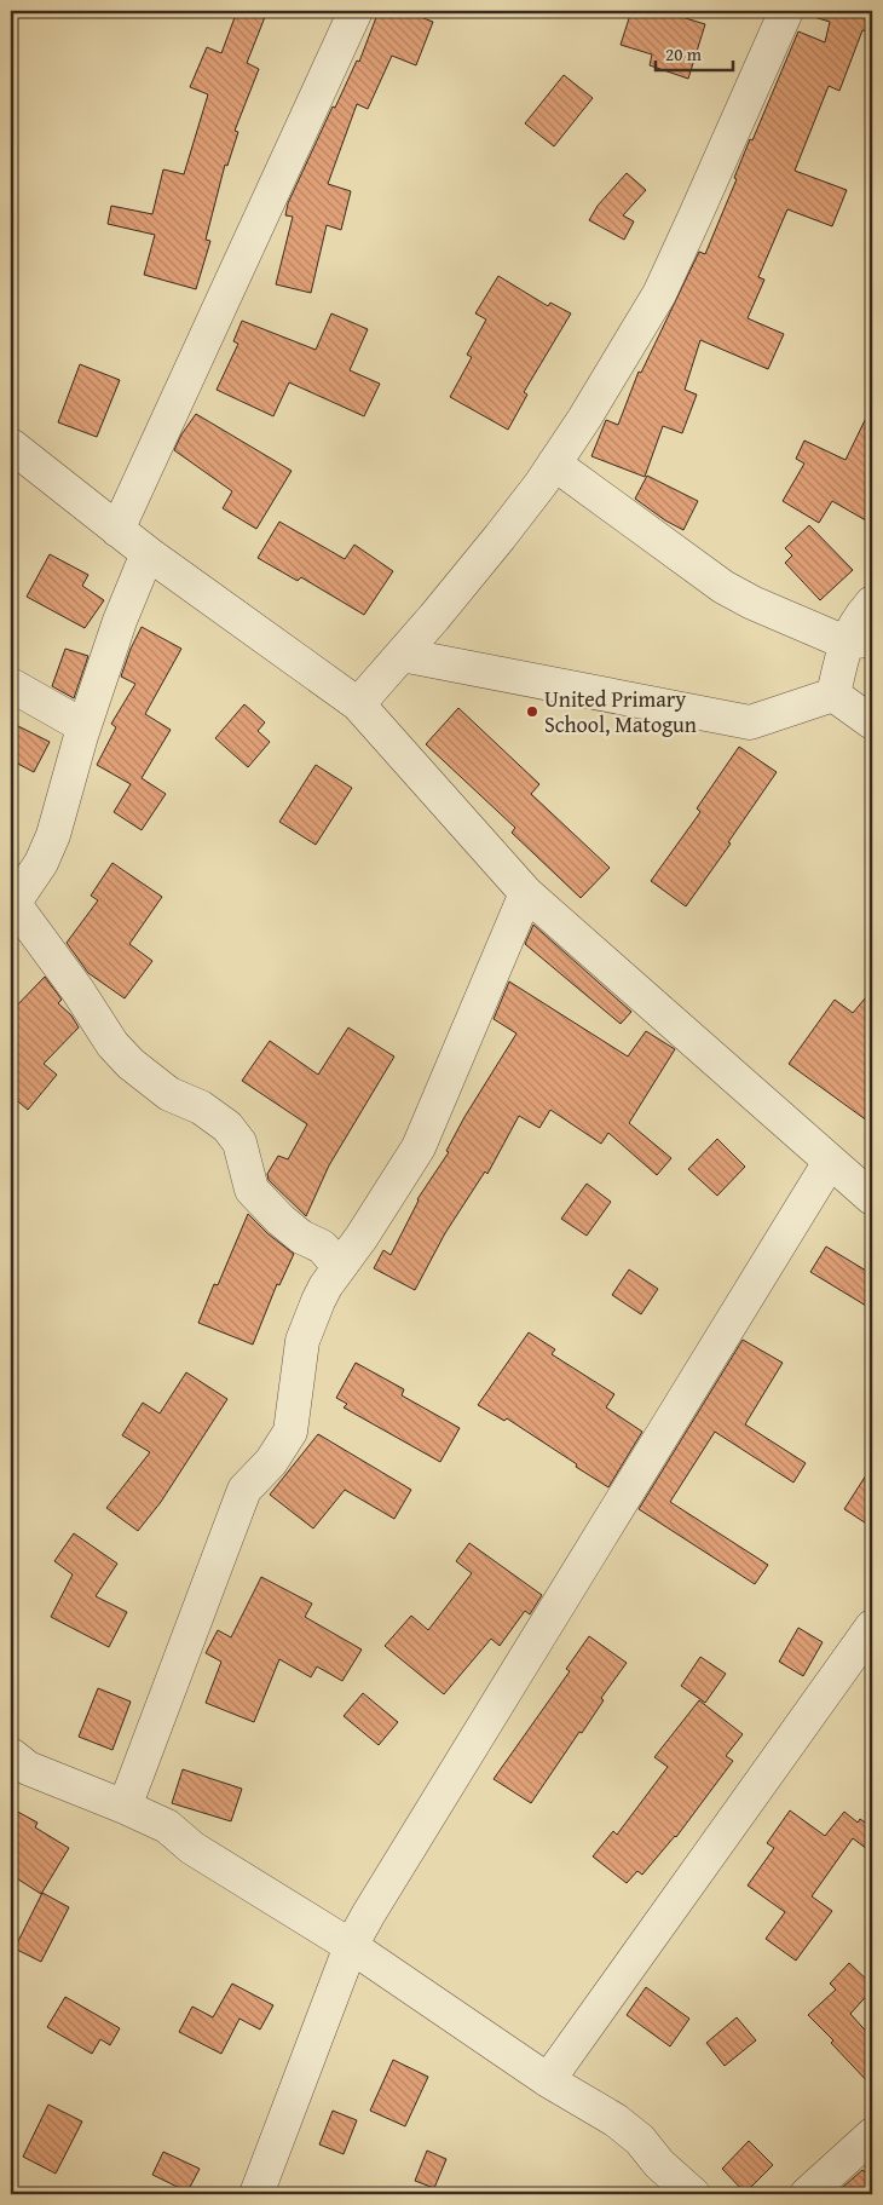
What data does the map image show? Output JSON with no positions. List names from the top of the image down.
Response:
{
  "places": ["United Primary School, Matogun"],
  "scale_bar": "20 m"
}
